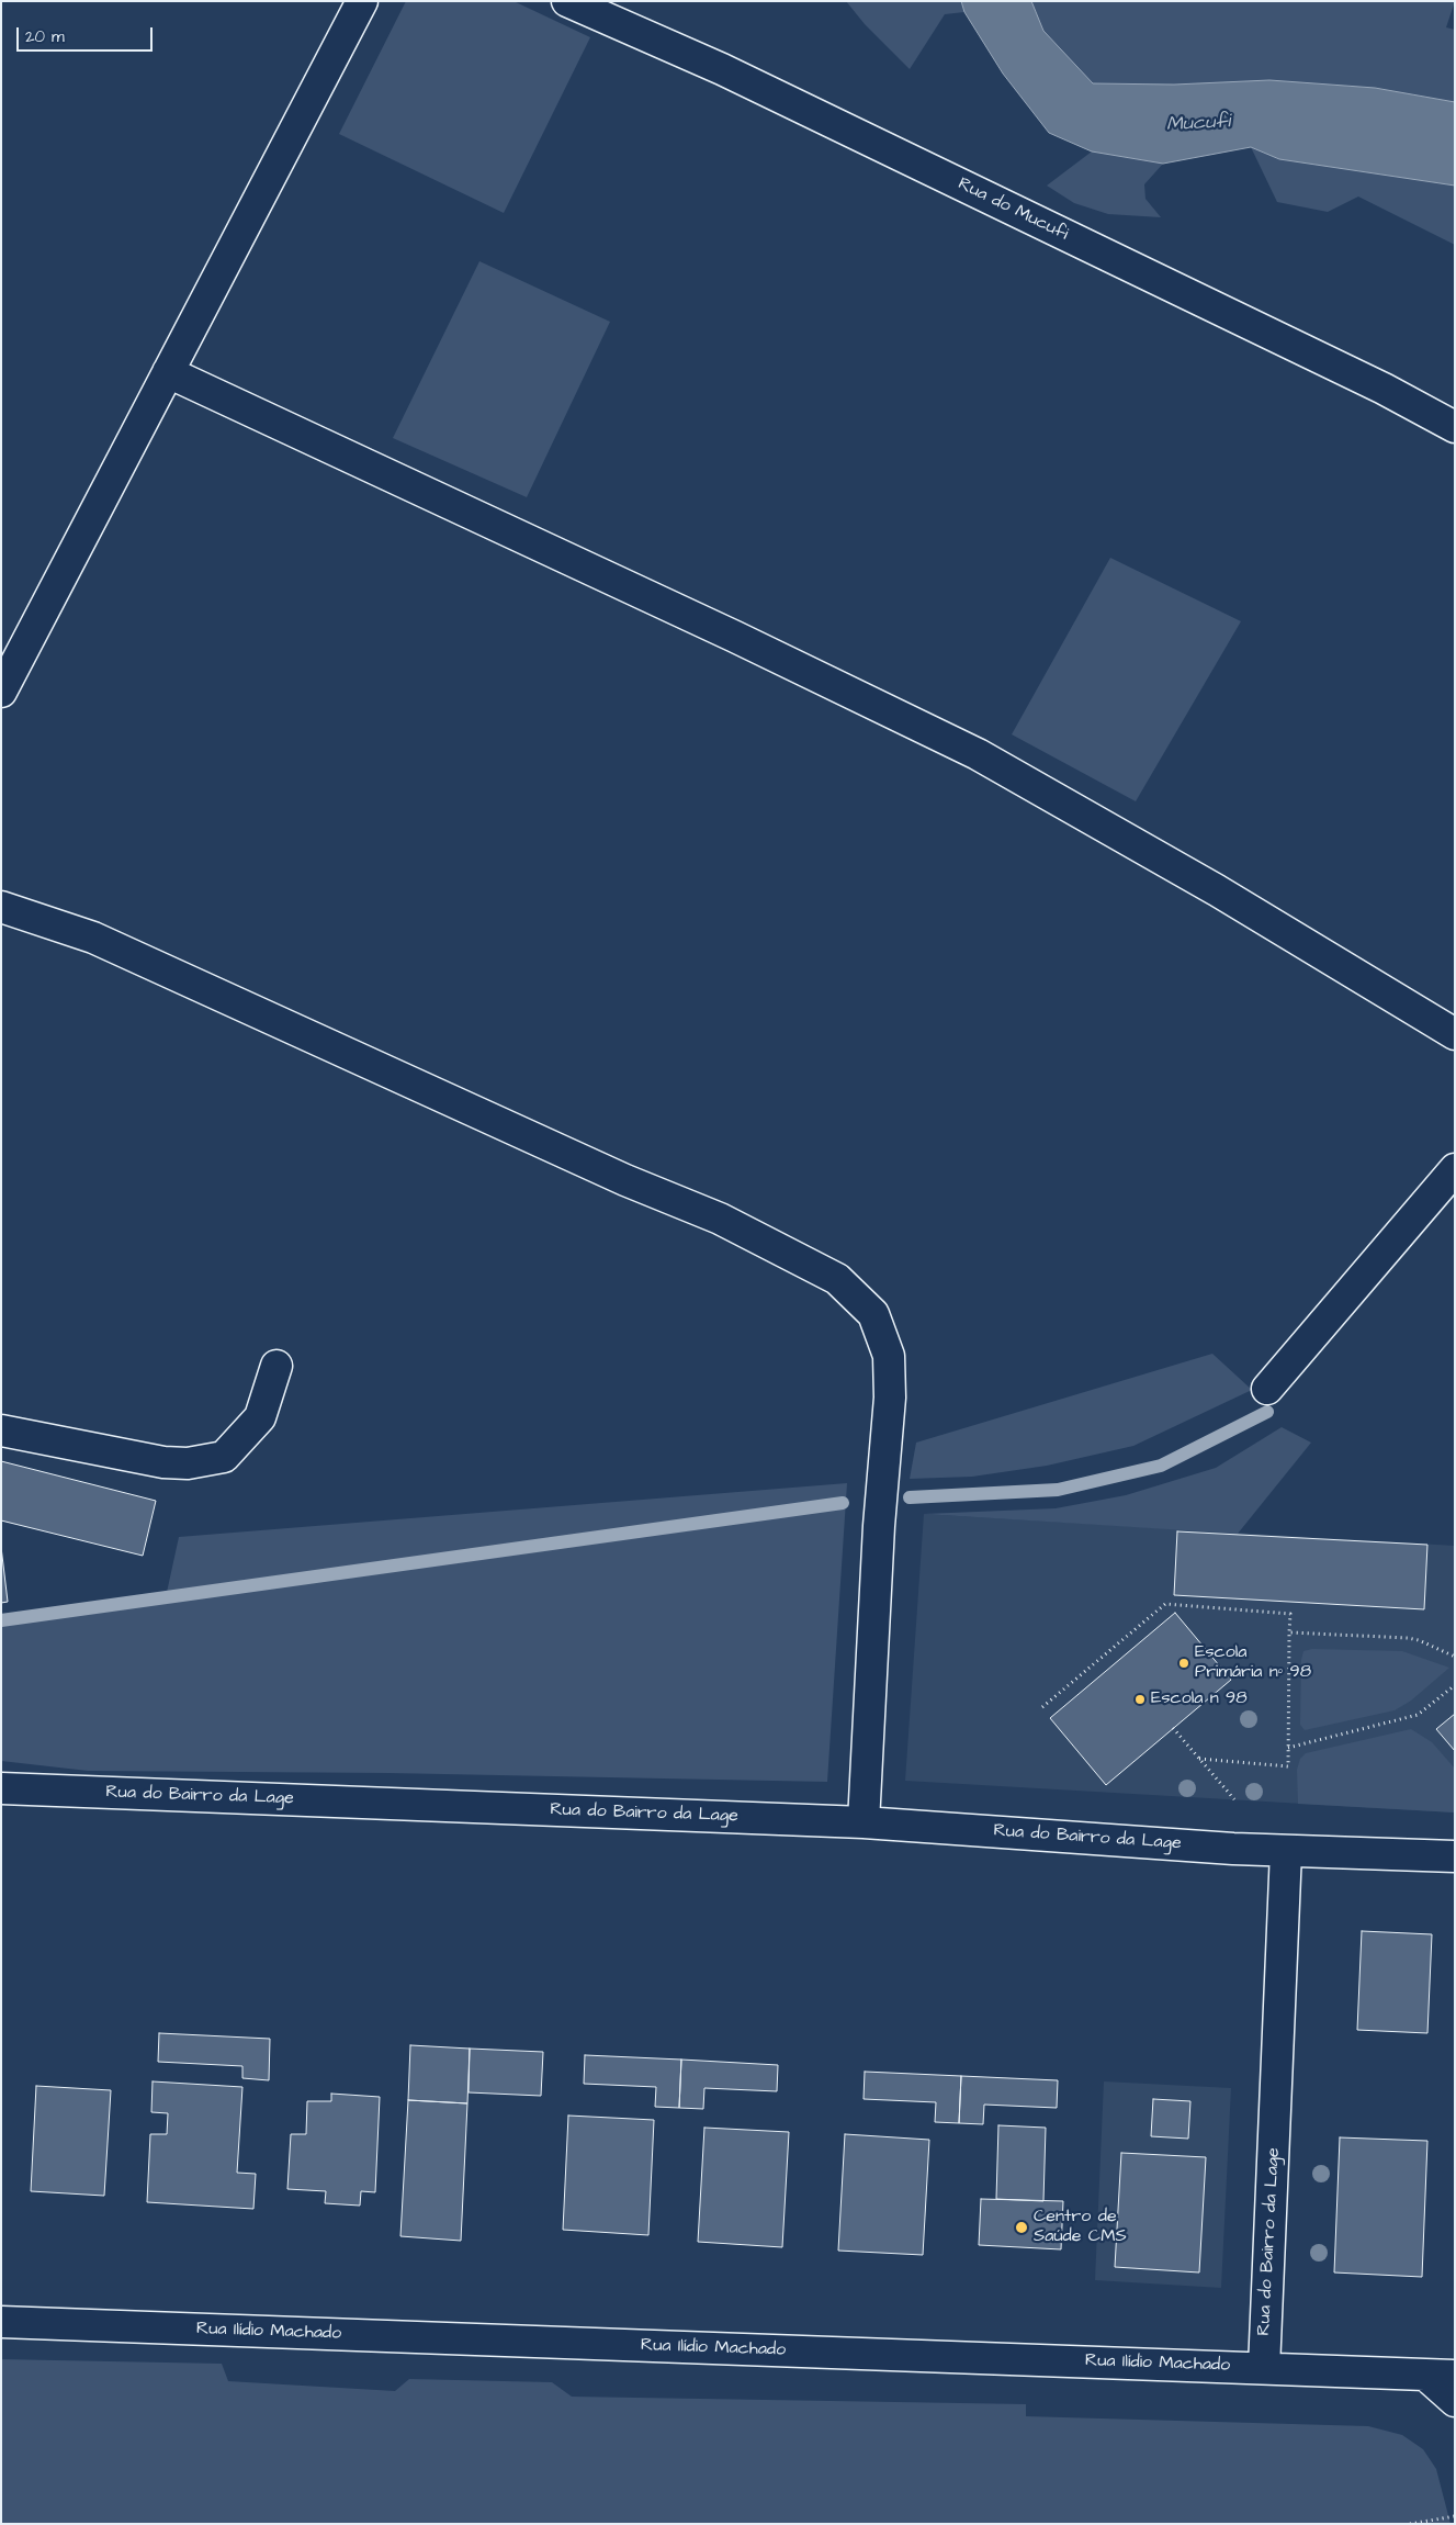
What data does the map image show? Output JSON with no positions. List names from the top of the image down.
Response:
{
  "streets": {
    "street": ["Rua do Mucufi", "Rua do Bairro da Lage", "Rua Ilídio Machado"]
  },
  "crossings": [
    ["Rua do Bairro da Lage", "Rua Ilídio Machado"]
  ],
  "water": ["Mucufi"],
  "places": ["Escola Primária nº 98", "Escola n 98", "Centro de Saúde CMS"],
  "scale_bar": "20 m"
}
